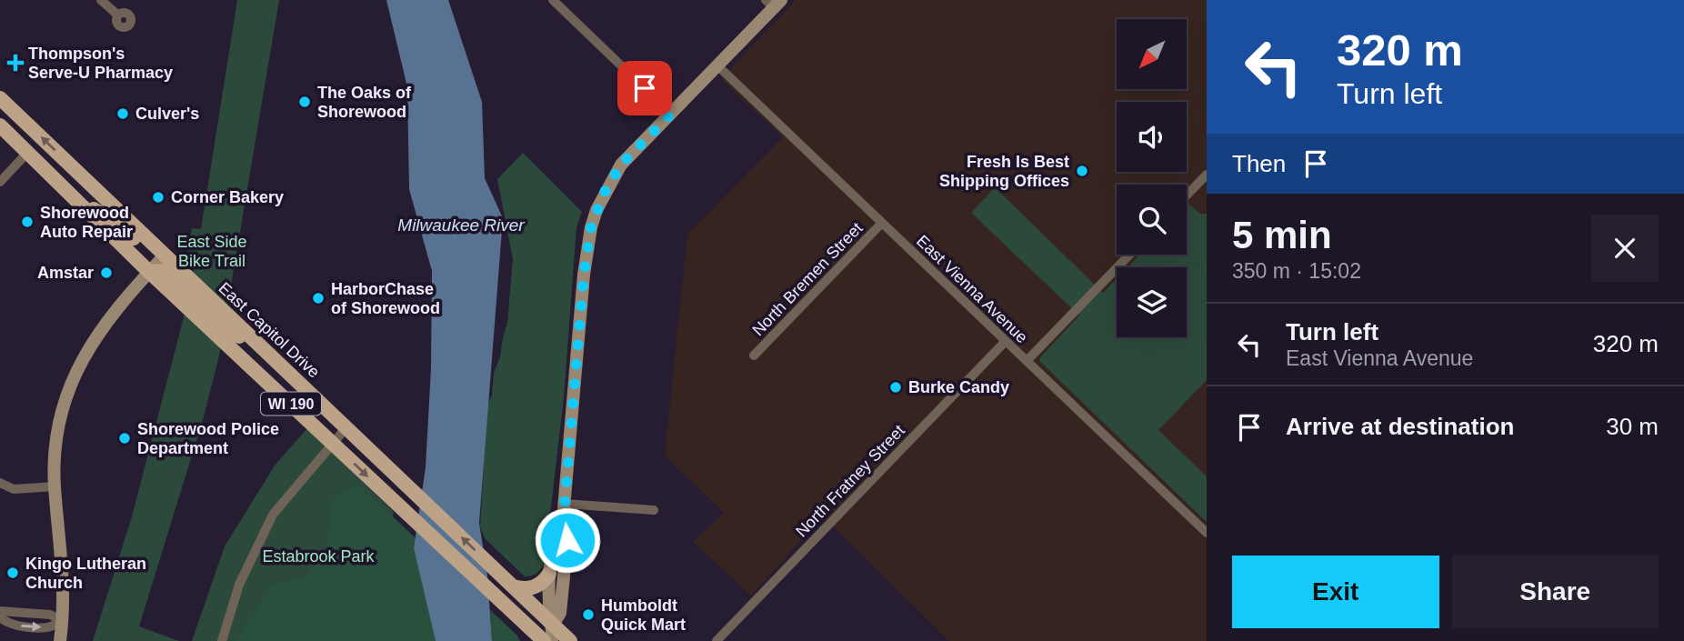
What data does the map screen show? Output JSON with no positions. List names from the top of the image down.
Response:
{
  "streets": {
    "main road": ["East Capitol Drive", "WI 190"],
    "street": ["North Bremen Street", "East Vienna Avenue", "North Fratney Street"]
  },
  "crossings": [
    ["North Bremen Street", "East Vienna Avenue"],
    ["East Vienna Avenue", "North Fratney Street"]
  ],
  "water": ["Milwaukee River"],
  "parks": ["East Side Bike Trail", "Estabrook Park"],
  "places": {
    "health": ["Thompson's Serve-U Pharmacy"],
    "other": [
      "The Oaks of Shorewood",
      "Culver's",
      "Fresh Is Best Shipping Offices",
      "Corner Bakery",
      "Shorewood Auto Repair",
      "Amstar",
      "HarborChase of Shorewood",
      "Burke Candy",
      "Shorewood Police Department",
      "Kingo Lutheran Church",
      "Humboldt Quick Mart"
    ]
  },
  "north": "bottom left",
  "page": {
    "turn": ["320 m", "Turn left"],
    "then": "Then",
    "heading": ["5 min", "350 m · 15:02"],
    "list": [
      {
        "name": "Turn left",
        "note": "East Vienna Avenue",
        "value": "320 m"
      },
      {
        "name": "Arrive at destination",
        "value": "30 m"
      }
    ],
    "buttons": ["Exit", "Share"]
  }
}
